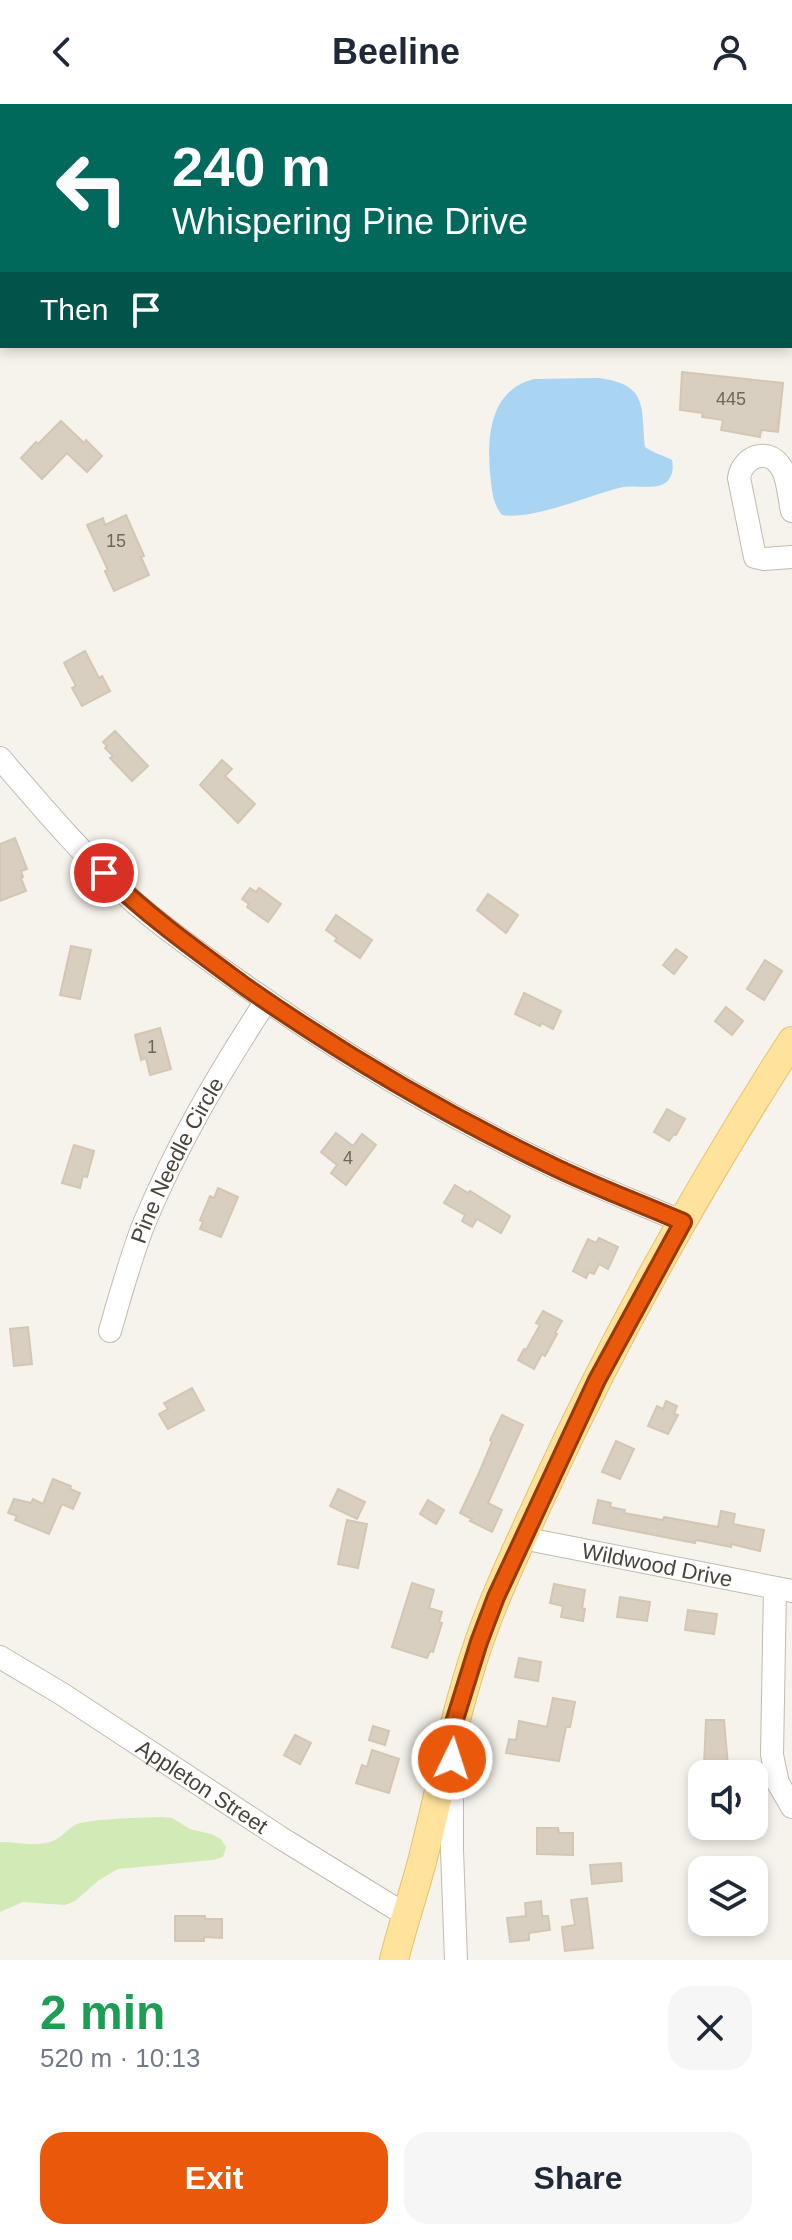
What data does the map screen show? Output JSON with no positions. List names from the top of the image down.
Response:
{
  "streets": {
    "street": ["Pine Needle Circle", "Wildwood Drive", "Appleton Street"]
  },
  "house_numbers": [
    "445",
    "15",
    "1",
    "4"
  ],
  "page": {
    "header": "Beeline",
    "turn": ["240 m", "Whispering Pine Drive"],
    "then": "Then",
    "heading": ["2 min", "520 m · 10:13"],
    "buttons": ["Exit", "Share"]
  }
}
